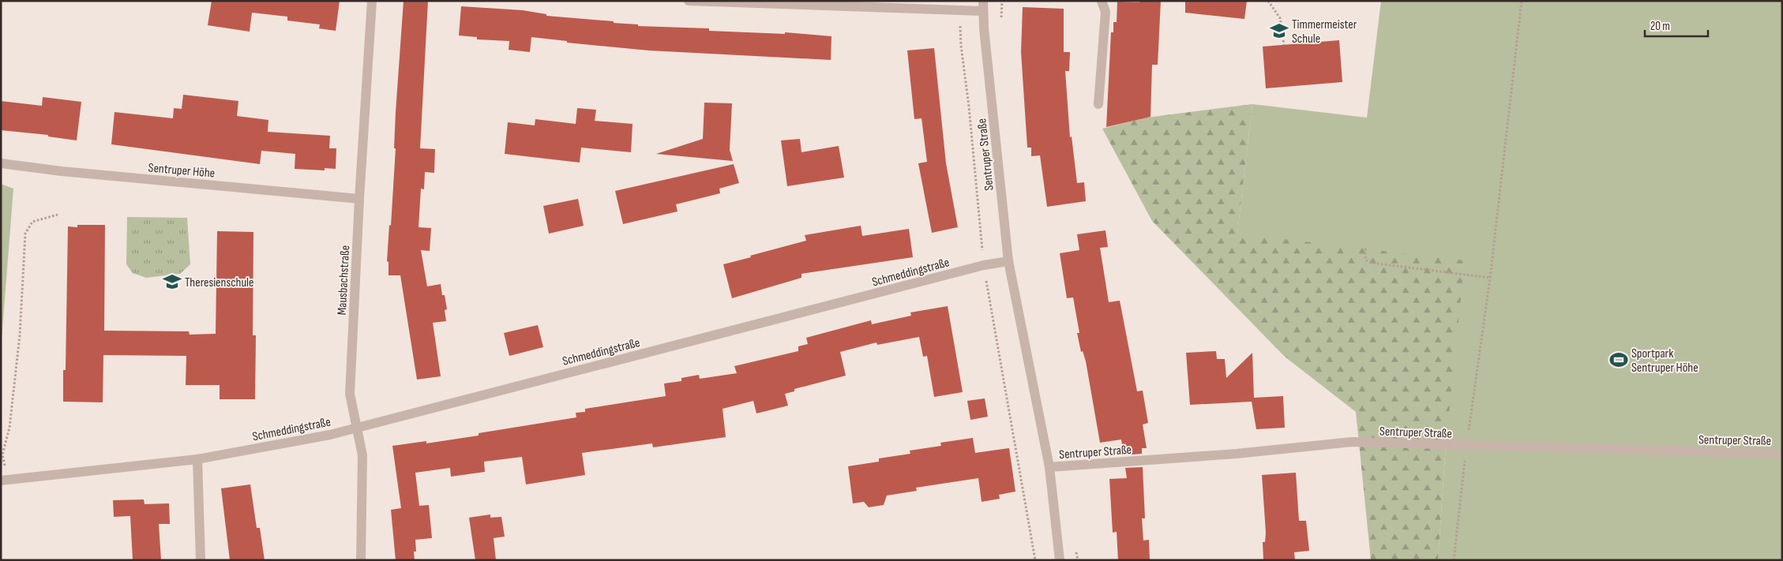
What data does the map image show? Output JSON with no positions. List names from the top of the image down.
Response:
{
  "streets": {
    "street": [
      "Sentruper Straße",
      "Sentruper Höhe",
      "Schmeddingstraße",
      "Mausbachstraße"
    ]
  },
  "crossings": [
    ["Sentruper Straße", "Schmeddingstraße"],
    ["Sentruper Höhe", "Mausbachstraße"],
    ["Schmeddingstraße", "Mausbachstraße"]
  ],
  "places": {
    "school or university": ["Timmermeister Schule", "Theresienschule"],
    "sports": ["Sportpark Sentruper Höhe"]
  },
  "scale_bar": "20 m"
}
